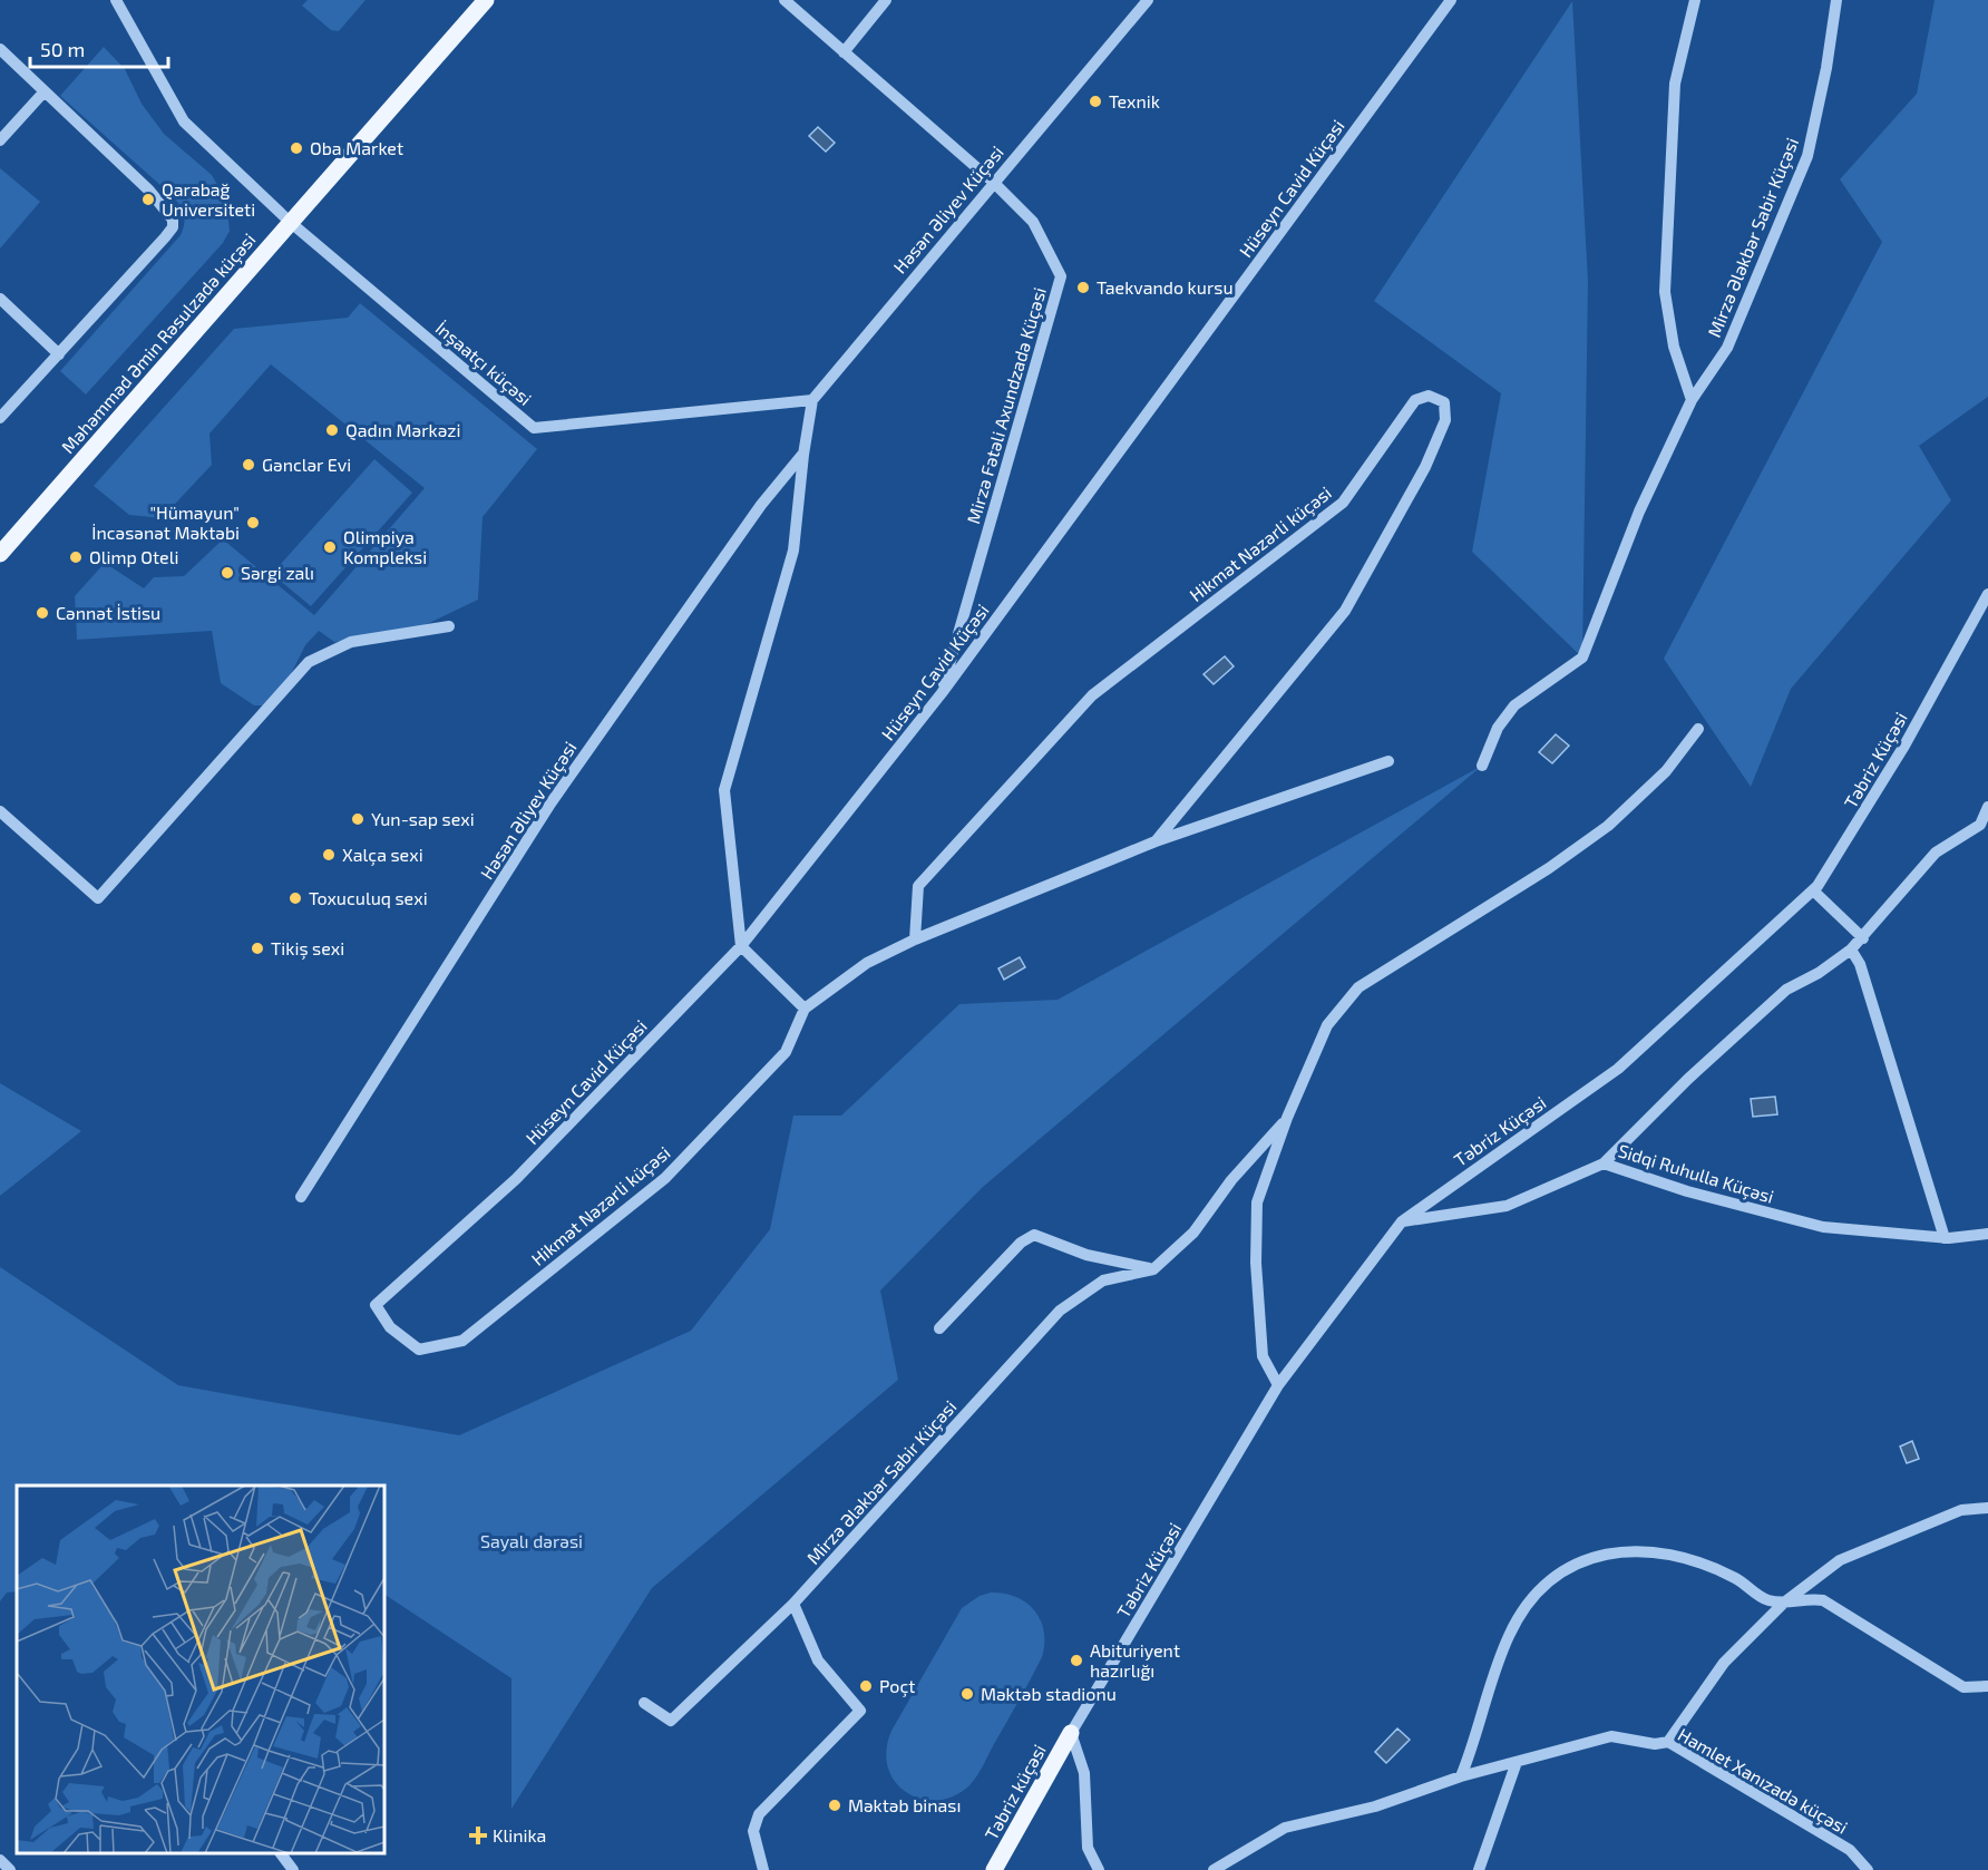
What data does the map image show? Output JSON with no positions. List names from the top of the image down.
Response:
{
  "streets": {
    "main road": ["Məhəmməd Əmin Rəsulzadə küçəsi", "Təbriz küçəsi"],
    "street": [
      "Hüseyn Cavid Küçəsi",
      "Həsən Əliyev Küçəsi",
      "Mirzə Ələkbər Sabir Küçəsi",
      "İnşaatçı küçəsi",
      "Mirzə Fətəli Axundzadə Küçəsi",
      "Hikmət Nəzərli küçəsi",
      "Təbriz Küçəsi",
      "Sidqi Ruhulla Küçəsi",
      "Hamlet Xanızadə küçəsi"
    ]
  },
  "crossings": [
    ["Hüseyn Cavid Küçəsi", "Mirzə Fətəli Axundzadə Küçəsi"],
    ["Hüseyn Cavid Küçəsi", "Hikmət Nəzərli küçəsi"],
    ["Həsən Əliyev Küçəsi", "İnşaatçı küçəsi"],
    ["Həsən Əliyev Küçəsi", "Mirzə Fətəli Axundzadə Küçəsi"],
    ["Məhəmməd Əmin Rəsulzadə küçəsi", "İnşaatçı küçəsi"],
    ["Təbriz Küçəsi", "Sidqi Ruhulla Küçəsi"],
    ["Təbriz Küçəsi", "Təbriz küçəsi"]
  ],
  "parks": ["Sayalı dərəsi"],
  "places": {
    "other": [
      "Texnik",
      "Oba Market",
      "Qarabağ Universiteti",
      "Taekvando kursu",
      "Qadın Mərkəzi",
      "Gənclər Evi",
      "\"Hümayun\" İncəsənət Məktəbi",
      "Olimpiya Kompleksi",
      "Olimp Oteli",
      "Sərgi zalı",
      "Cənnət İstisu",
      "Yun-sap sexi",
      "Xalça sexi",
      "Toxuculuq sexi",
      "Tikiş sexi",
      "Abituriyent hazırlığı",
      "Poçt",
      "Məktəb stadionu",
      "Məktəb binası"
    ],
    "health": ["Klinika"]
  },
  "scale_bar": "50 m"
}
